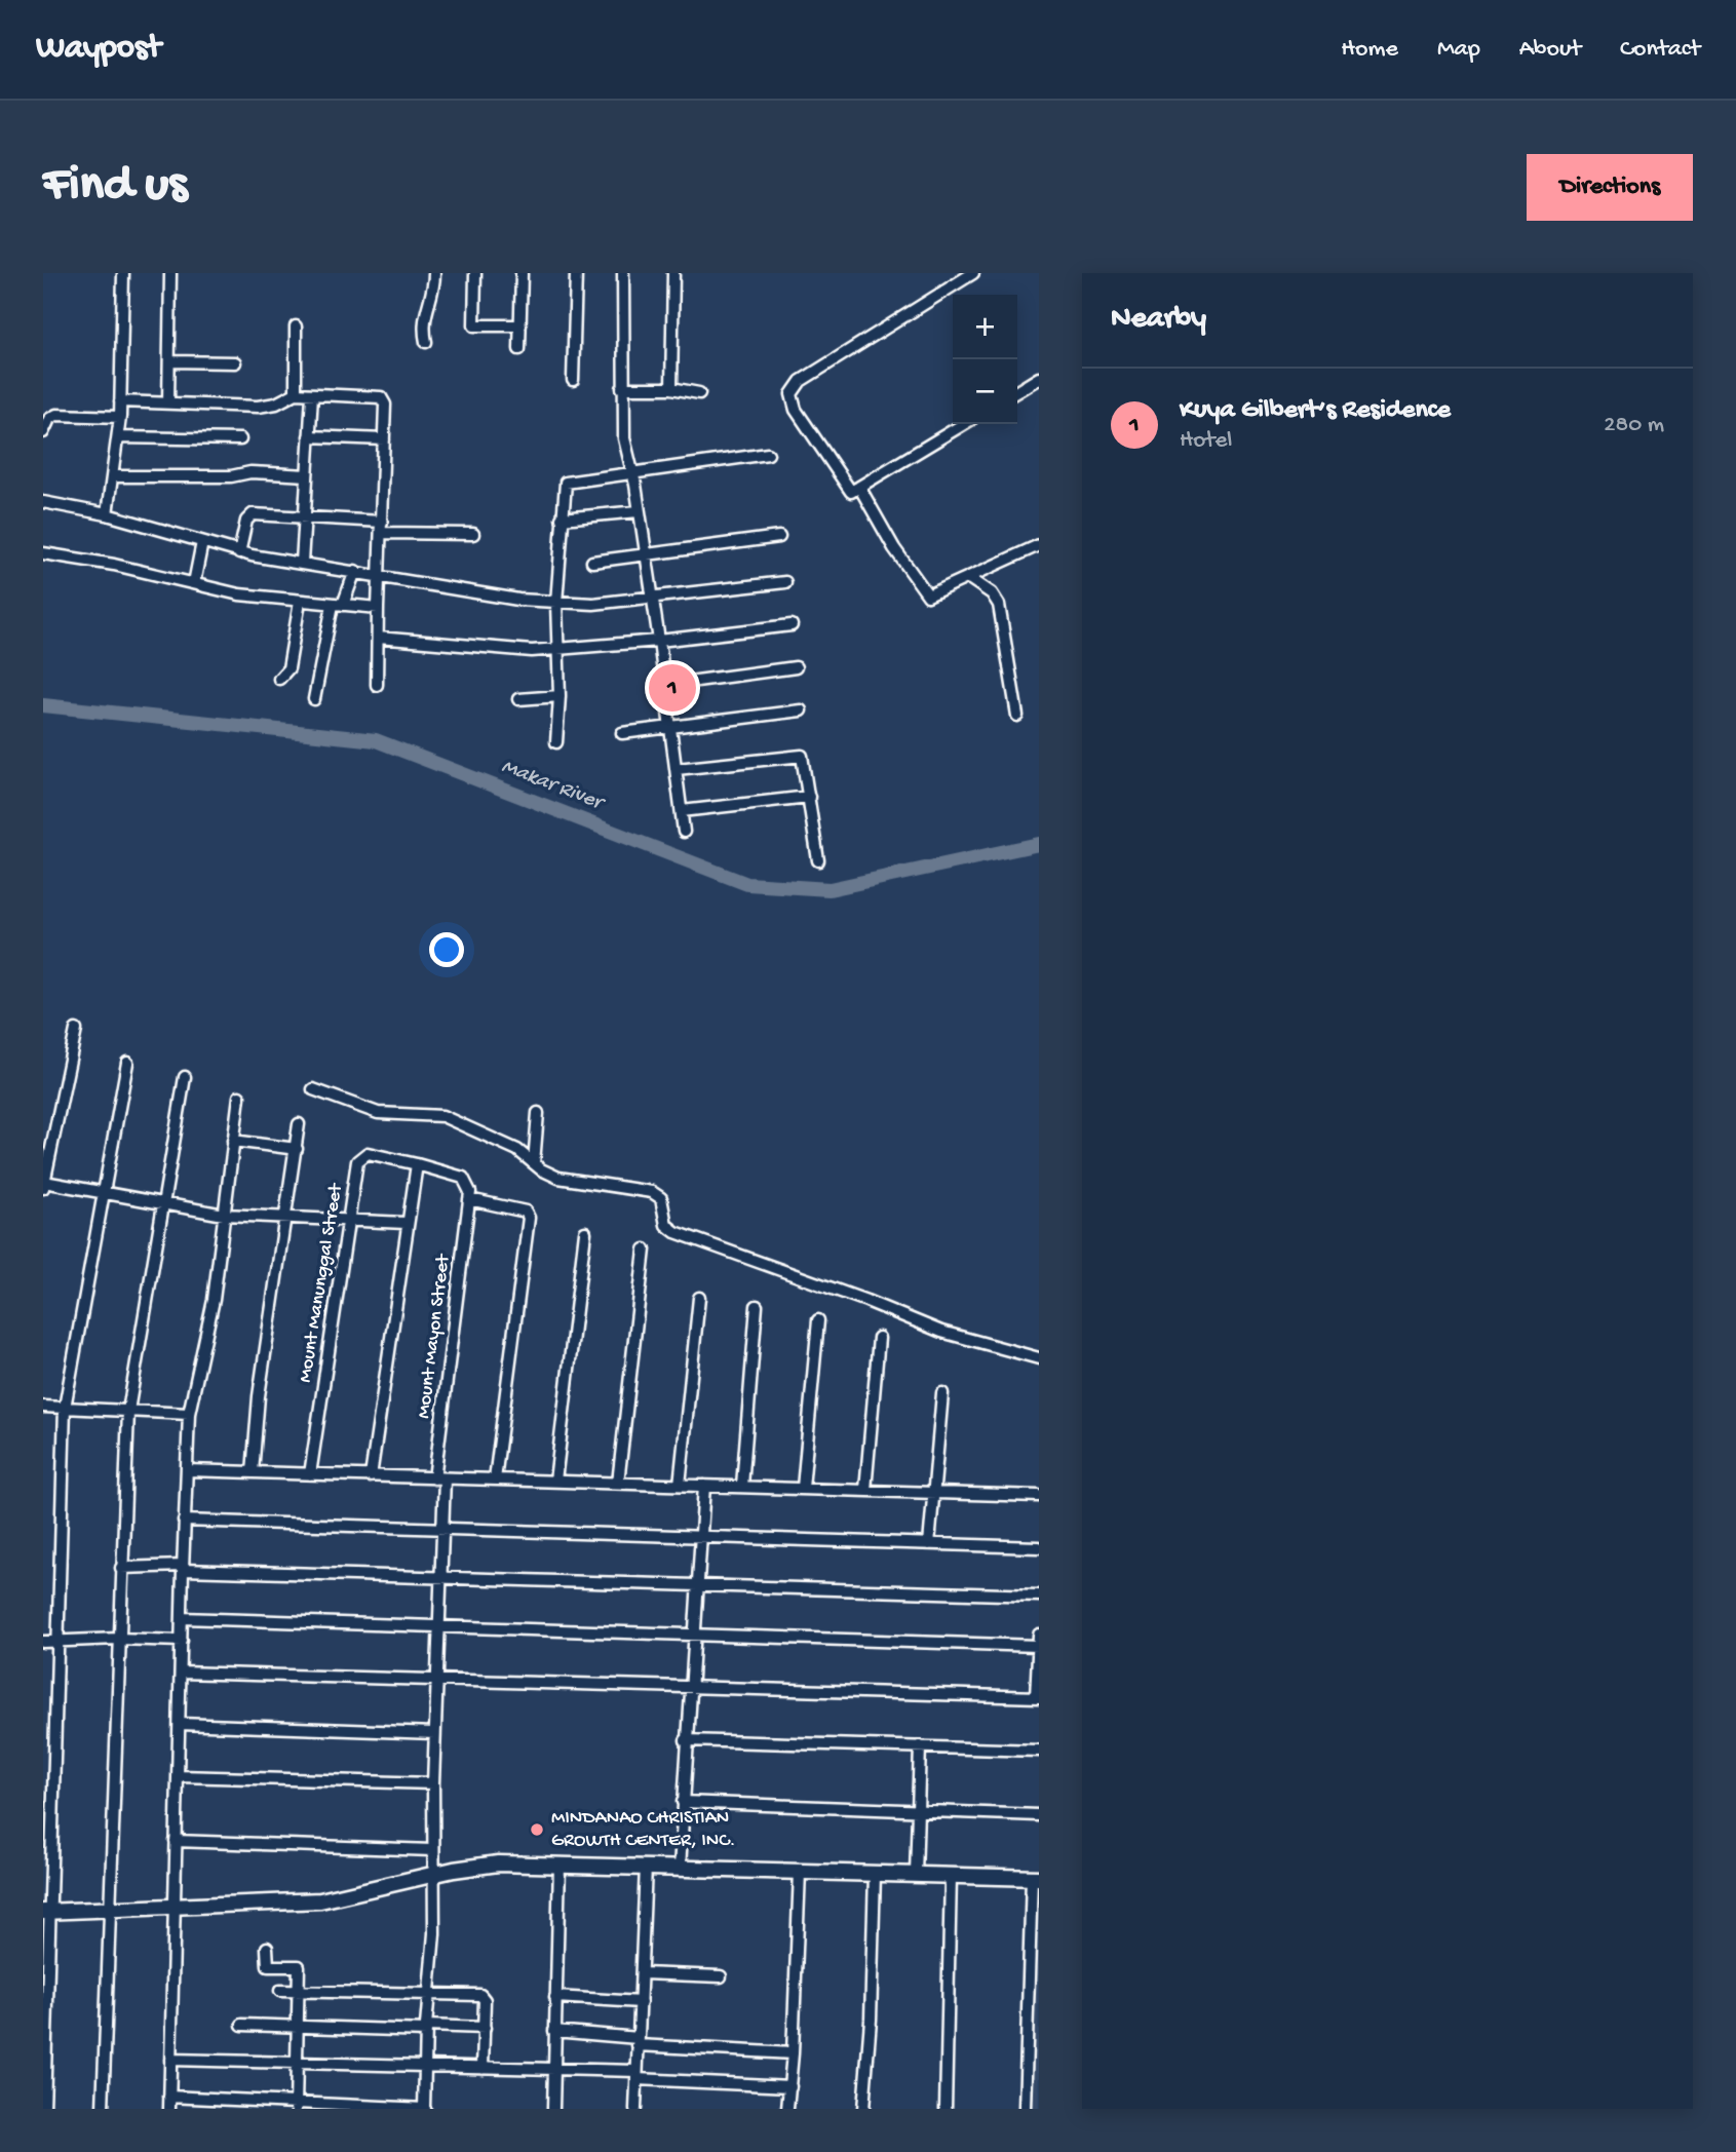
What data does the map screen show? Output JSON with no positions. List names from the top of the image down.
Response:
{
  "streets": {
    "street": ["Mount Manunggal Street", "Mount Mayon Street"]
  },
  "water": ["Makar River"],
  "places": ["MINDANAO CHRISTIAN GROWTH CENTER, INC."],
  "page": {
    "header": "Waypost",
    "nav": [
      "Home",
      "Map",
      "About",
      "Contact"
    ],
    "buttons": "Directions",
    "title": "Find us",
    "heading": "Nearby",
    "map_buttons": ["+", "−"],
    "list": [
      {
        "mark": "1",
        "name": "Kuya Gilbert’s Residence",
        "note": "Hotel",
        "value": "280 m"
      }
    ],
    "pins": "1"
  }
}
